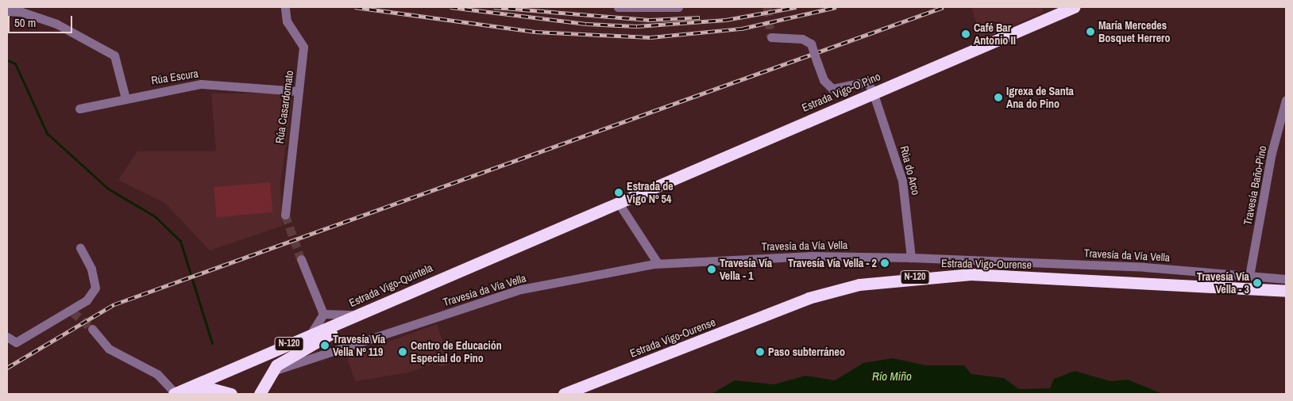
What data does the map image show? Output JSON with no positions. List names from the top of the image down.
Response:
{
  "streets": {
    "highway": [
      "Estrada Vigo-O Pino",
      "Estrada Vigo-Ourense",
      "N-120",
      "Estrada Vigo-Quintela"
    ],
    "street": [
      "Rúa Escura",
      "Rúa Casardomato",
      "Rúa do Arco",
      "Travesía Baño-Pino",
      "Travesía da Vía Vella"
    ]
  },
  "crossings": [
    ["Rúa Escura", "Rúa Casardomato"],
    ["Estrada Vigo-O Pino", "Rúa do Arco"],
    ["Estrada Vigo-O Pino", "Estrada Vigo-Quintela"],
    ["Rúa do Arco", "Travesía da Vía Vella"],
    ["Travesía Baño-Pino", "Travesía da Vía Vella"]
  ],
  "water": ["Río Miño"],
  "places": [
    "María Mercedes Bosquet Herrero",
    "Café Bar Antonio II",
    "Igrexa de Santa Ana do Pino",
    "Estrada de Vigo Nº 54",
    "Travesía Vía Vella - 2",
    "Travesía Vía Vella - 1",
    "Travesía Vía Vella - 3",
    "Travesía Vía Vella Nº 119",
    "Centro de Educación Especial do Pino",
    "Paso subterráneo"
  ],
  "scale_bar": "50 m"
}
